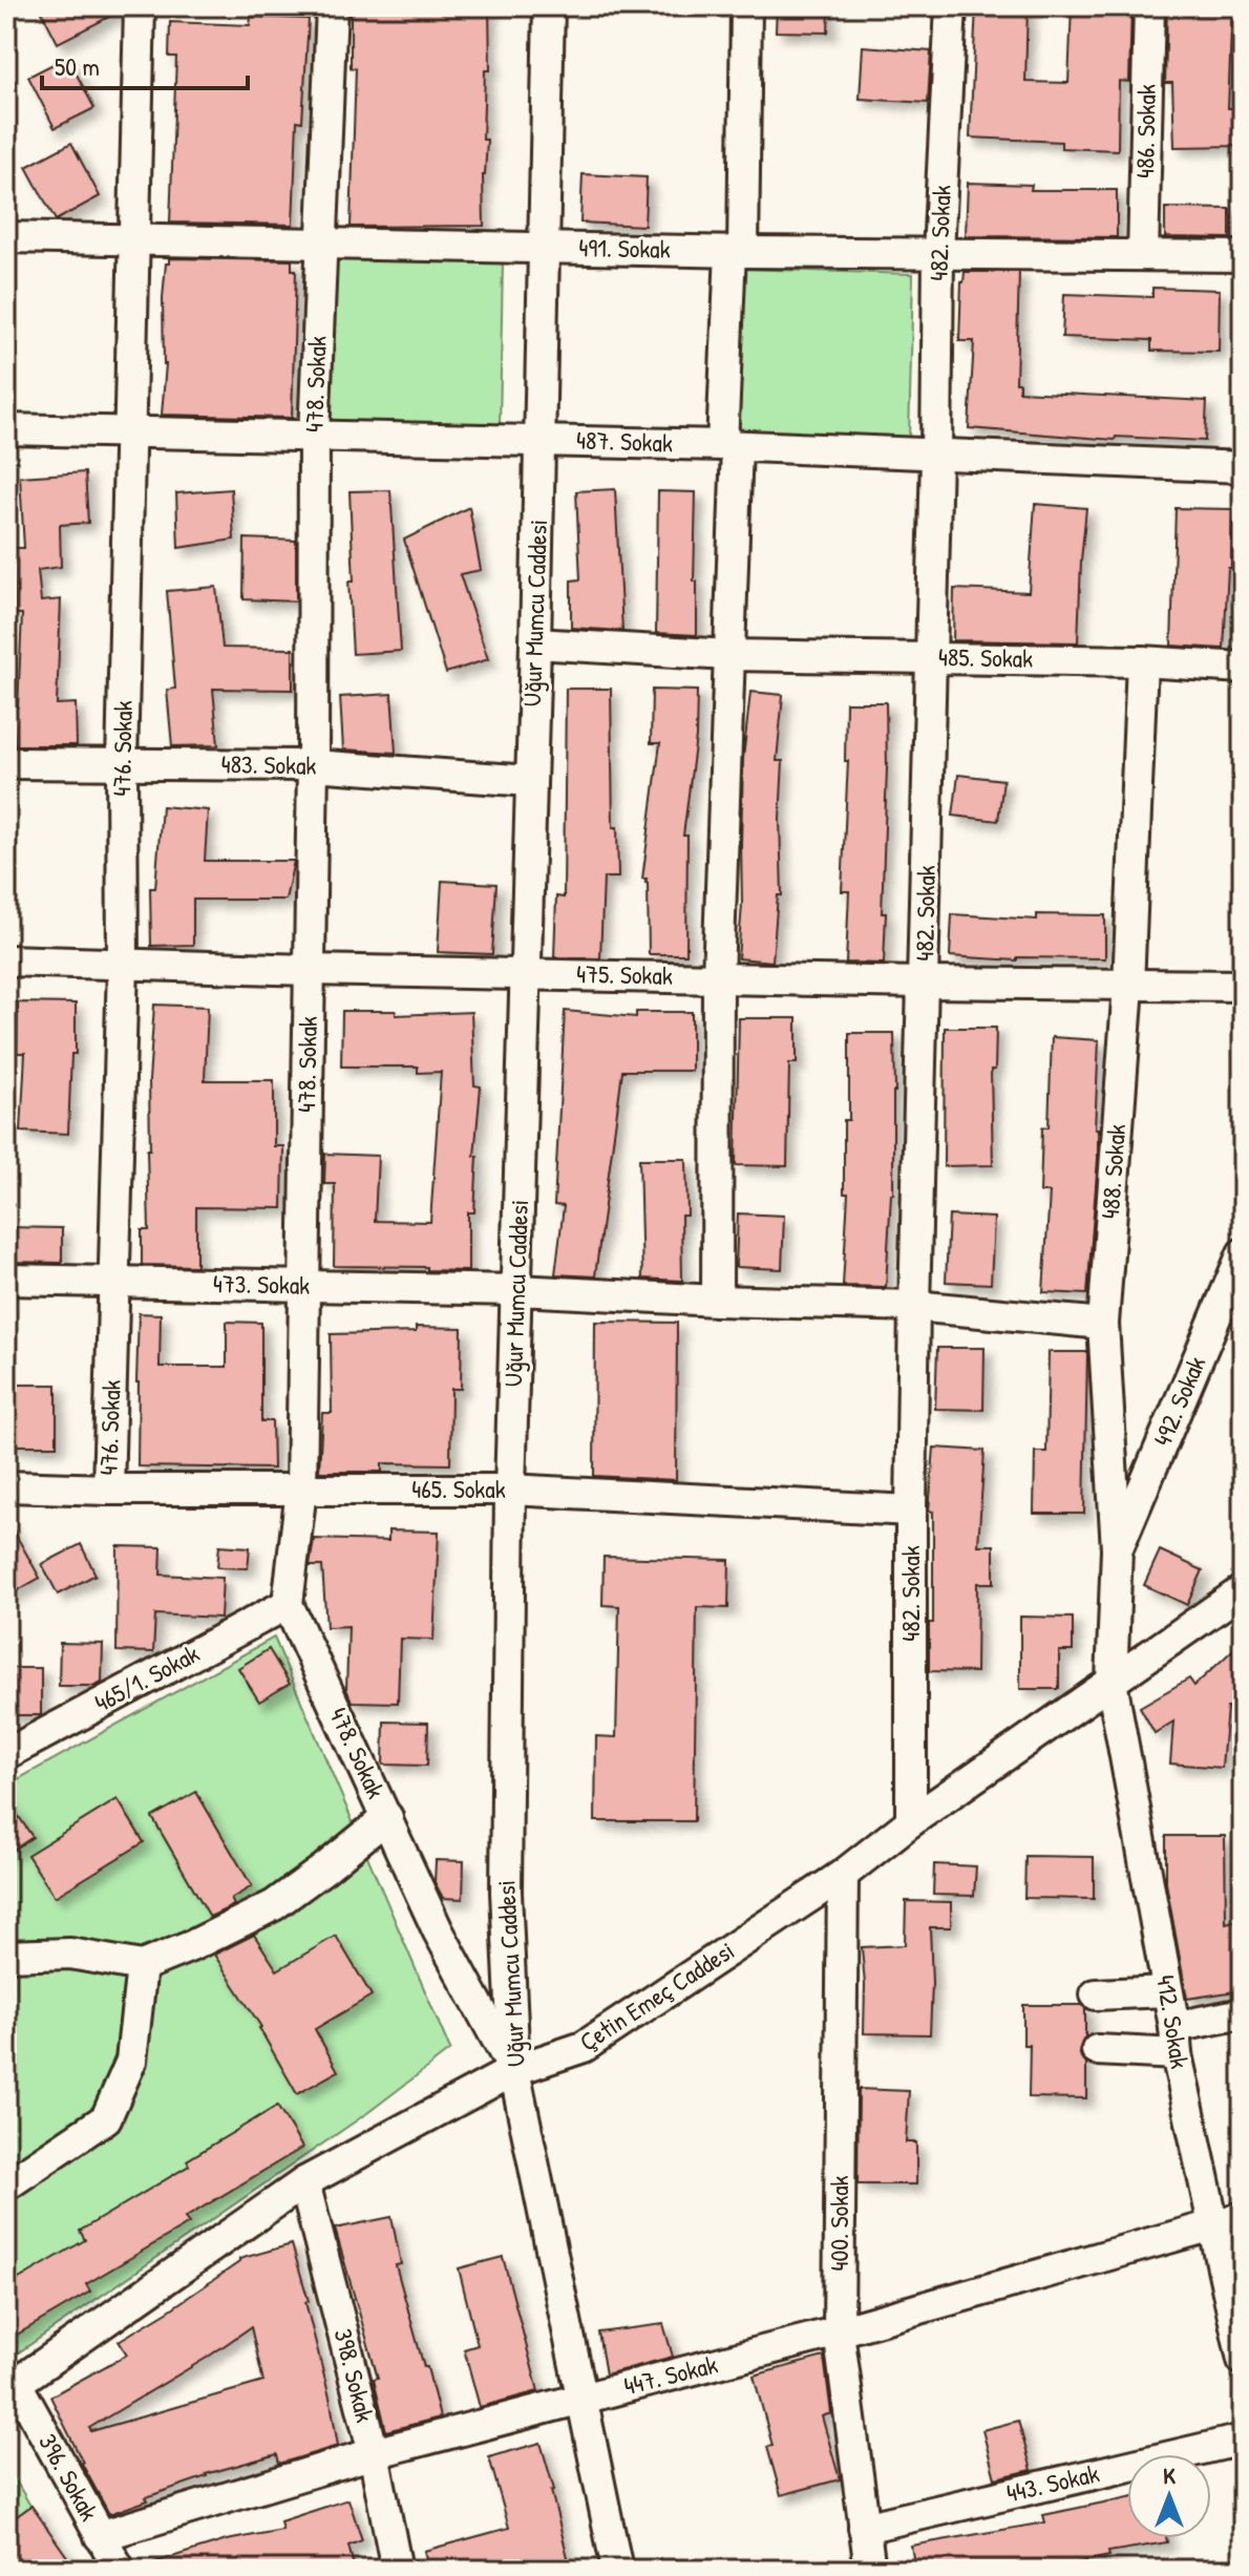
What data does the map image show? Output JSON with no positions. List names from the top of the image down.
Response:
{
  "streets": {
    "street": [
      "486. Sokak",
      "482. Sokak",
      "491. Sokak",
      "478. Sokak",
      "487. Sokak",
      "Uğur Mumcu Caddesi",
      "485. Sokak",
      "476. Sokak",
      "483. Sokak",
      "475. Sokak",
      "488. Sokak",
      "473. Sokak",
      "492. Sokak",
      "465. Sokak",
      "465/1. Sokak",
      "Çetin Emeç Caddesi",
      "412. Sokak",
      "400. Sokak",
      "398. Sokak",
      "447. Sokak",
      "396. Sokak",
      "443. Sokak"
    ]
  },
  "crossings": [
    ["486. Sokak", "491. Sokak"],
    ["482. Sokak", "491. Sokak"],
    ["482. Sokak", "487. Sokak"],
    ["482. Sokak", "485. Sokak"],
    ["482. Sokak", "475. Sokak"],
    ["482. Sokak", "473. Sokak"],
    ["482. Sokak", "465. Sokak"],
    ["482. Sokak", "Çetin Emeç Caddesi"],
    ["491. Sokak", "478. Sokak"],
    ["491. Sokak", "Uğur Mumcu Caddesi"],
    ["491. Sokak", "476. Sokak"],
    ["478. Sokak", "487. Sokak"],
    ["478. Sokak", "Uğur Mumcu Caddesi"],
    ["478. Sokak", "483. Sokak"],
    ["478. Sokak", "475. Sokak"],
    ["478. Sokak", "473. Sokak"],
    ["478. Sokak", "465. Sokak"],
    ["478. Sokak", "465/1. Sokak"],
    ["478. Sokak", "Çetin Emeç Caddesi"],
    ["487. Sokak", "Uğur Mumcu Caddesi"],
    ["487. Sokak", "476. Sokak"],
    ["Uğur Mumcu Caddesi", "485. Sokak"],
    ["Uğur Mumcu Caddesi", "483. Sokak"],
    ["Uğur Mumcu Caddesi", "475. Sokak"],
    ["Uğur Mumcu Caddesi", "473. Sokak"],
    ["Uğur Mumcu Caddesi", "465. Sokak"],
    ["Uğur Mumcu Caddesi", "Çetin Emeç Caddesi"],
    ["Uğur Mumcu Caddesi", "447. Sokak"],
    ["485. Sokak", "488. Sokak"],
    ["476. Sokak", "483. Sokak"],
    ["476. Sokak", "475. Sokak"],
    ["476. Sokak", "473. Sokak"],
    ["476. Sokak", "465. Sokak"],
    ["475. Sokak", "488. Sokak"],
    ["488. Sokak", "473. Sokak"],
    ["488. Sokak", "492. Sokak"],
    ["488. Sokak", "Çetin Emeç Caddesi"],
    ["488. Sokak", "412. Sokak"],
    ["Çetin Emeç Caddesi", "412. Sokak"],
    ["Çetin Emeç Caddesi", "400. Sokak"],
    ["Çetin Emeç Caddesi", "398. Sokak"],
    ["Çetin Emeç Caddesi", "396. Sokak"],
    ["412. Sokak", "447. Sokak"],
    ["400. Sokak", "447. Sokak"],
    ["400. Sokak", "443. Sokak"],
    ["398. Sokak", "447. Sokak"],
    ["447. Sokak", "396. Sokak"]
  ],
  "scale_bar": "50 m",
  "north": "top"
}
